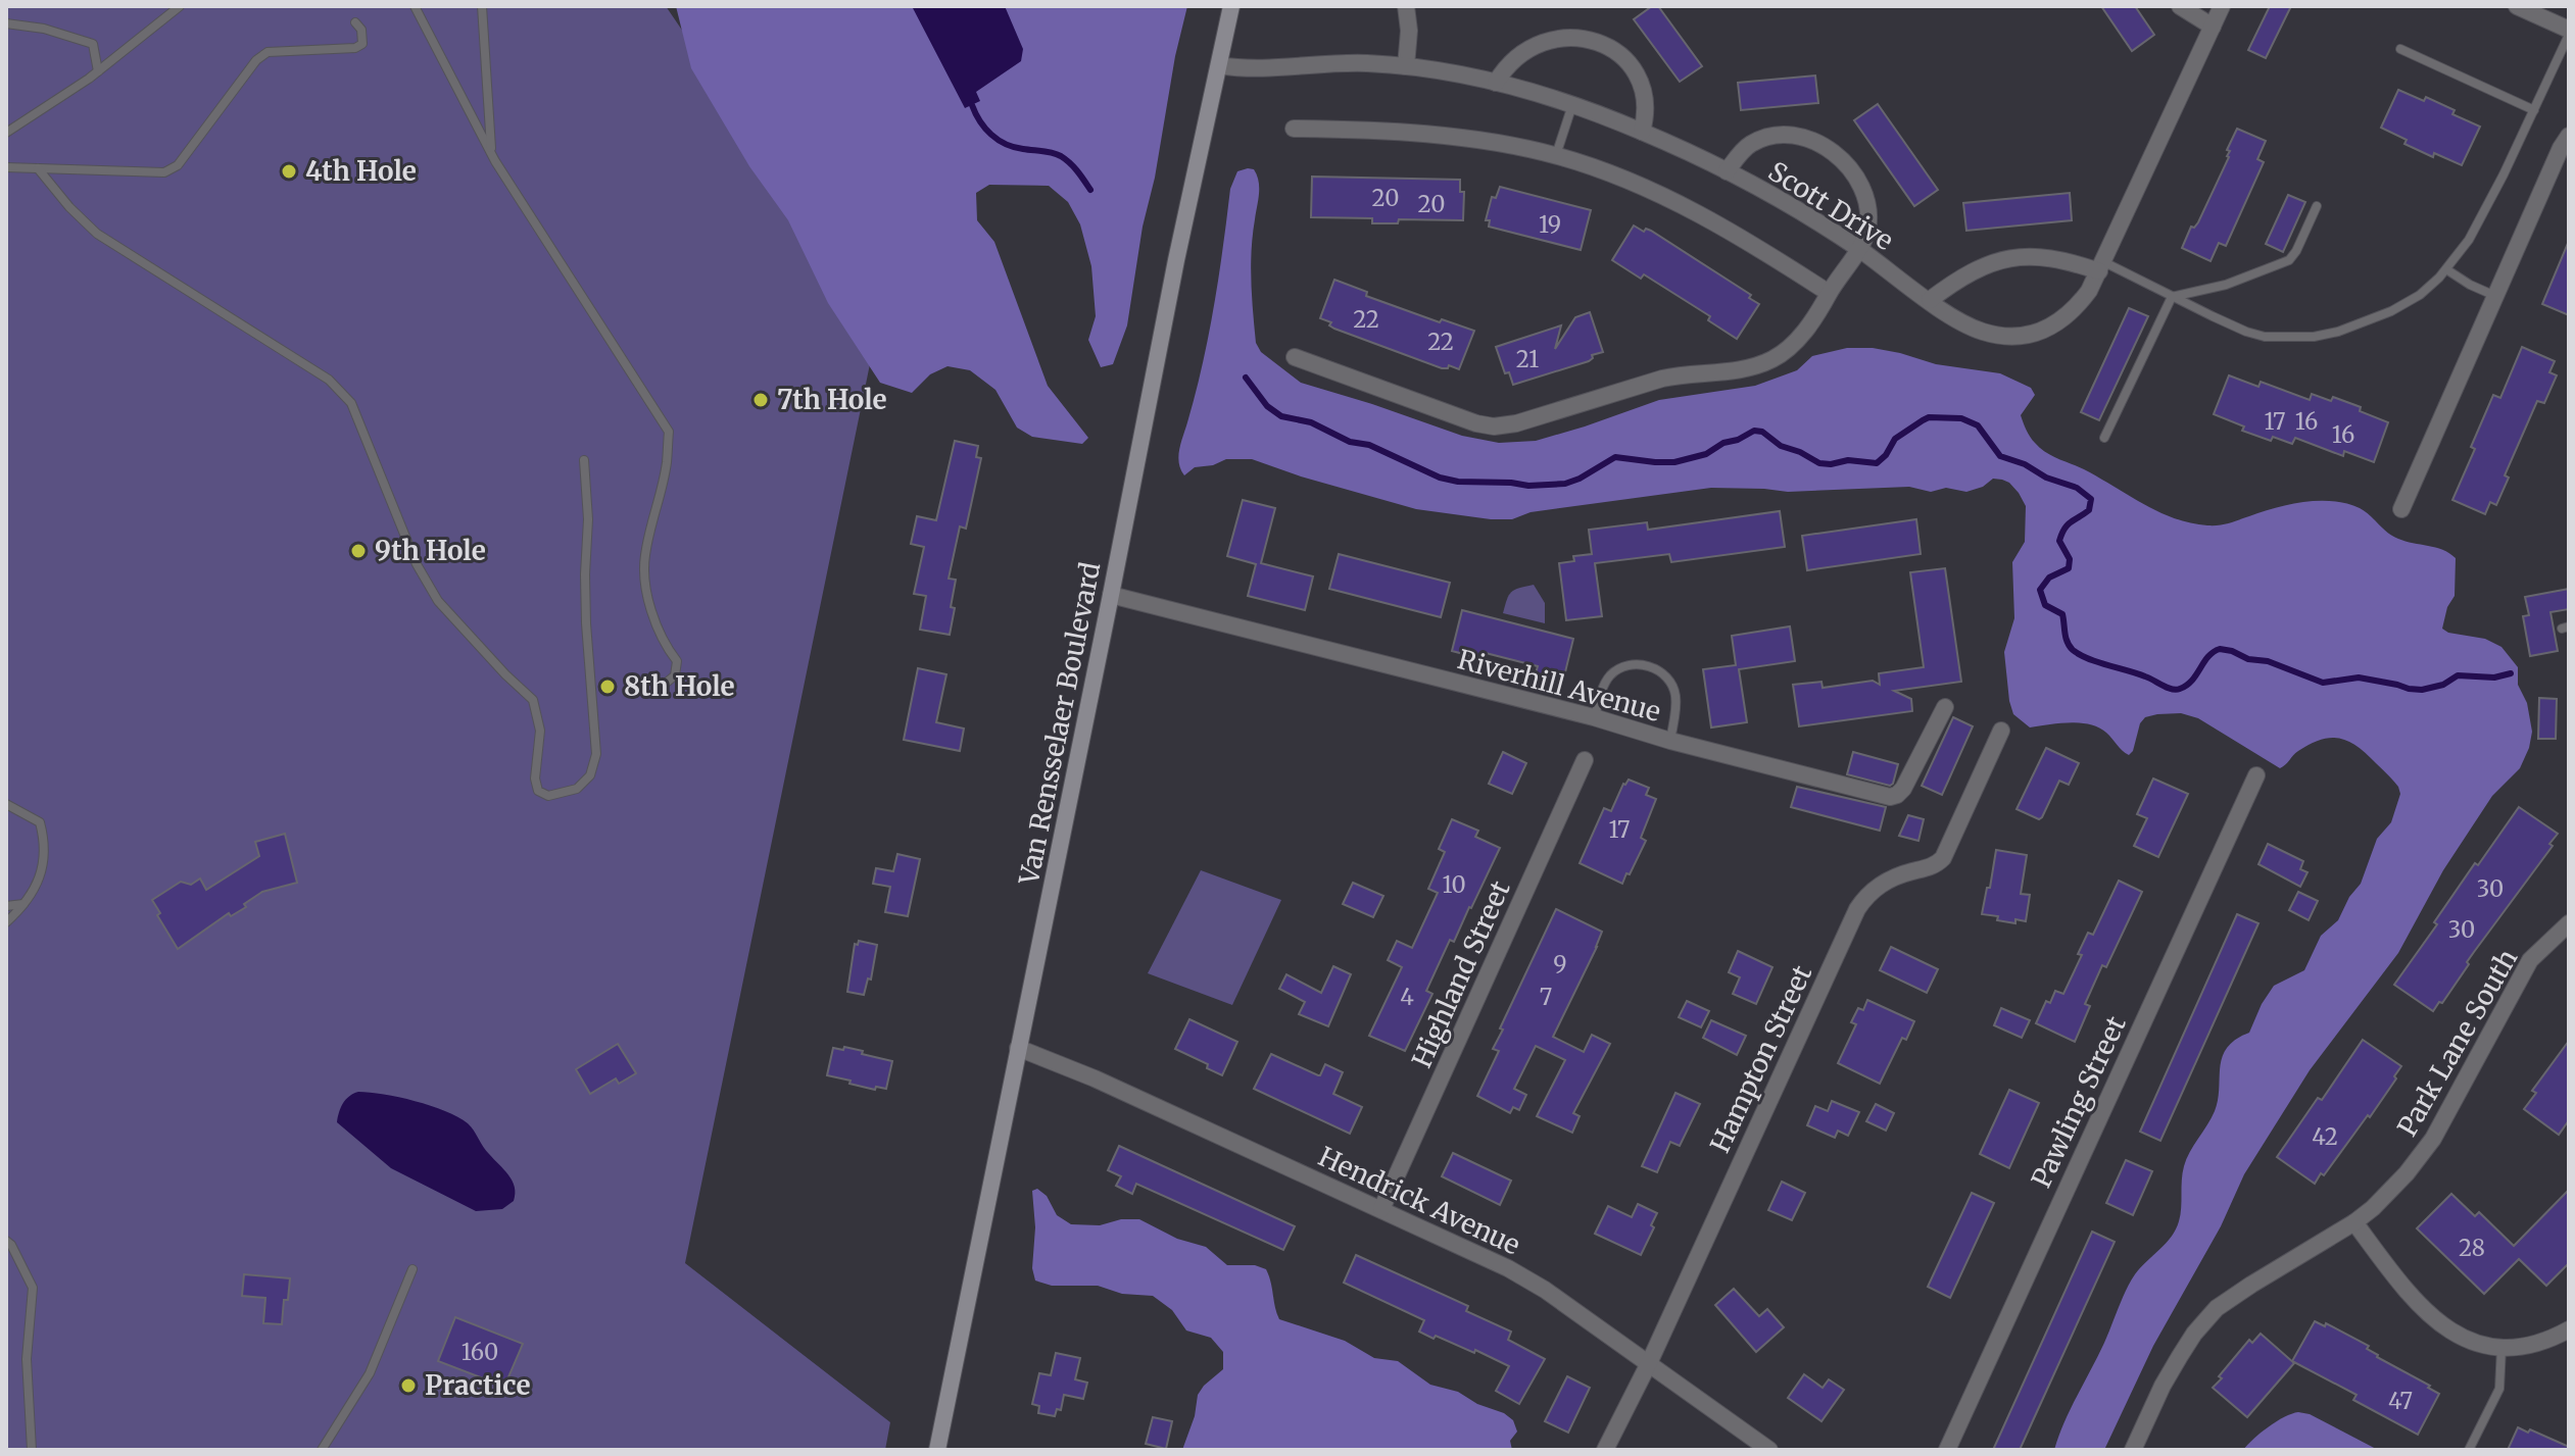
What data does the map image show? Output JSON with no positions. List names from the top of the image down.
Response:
{
  "streets": {
    "main road": ["Van Rensselaer Boulevard"],
    "street": [
      "Scott Drive",
      "Riverhill Avenue",
      "Highland Street",
      "Park Lane South",
      "Hampton Street",
      "Pawling Street",
      "Hendrick Avenue"
    ]
  },
  "crossings": [
    ["Scott Drive", "Van Rensselaer Boulevard"],
    ["Riverhill Avenue", "Van Rensselaer Boulevard"],
    ["Van Rensselaer Boulevard", "Hendrick Avenue"],
    ["Highland Street", "Hendrick Avenue"],
    ["Hampton Street", "Hendrick Avenue"]
  ],
  "places": [
    "4th Hole",
    "7th Hole",
    "9th Hole",
    "8th Hole",
    "Practice"
  ],
  "house_numbers": [
    "20",
    "20",
    "19",
    "22",
    "22",
    "21",
    "17",
    "16",
    "16",
    "17",
    "10",
    "30",
    "30",
    "9",
    "4",
    "7",
    "42",
    "28",
    "160",
    "47"
  ]
}
